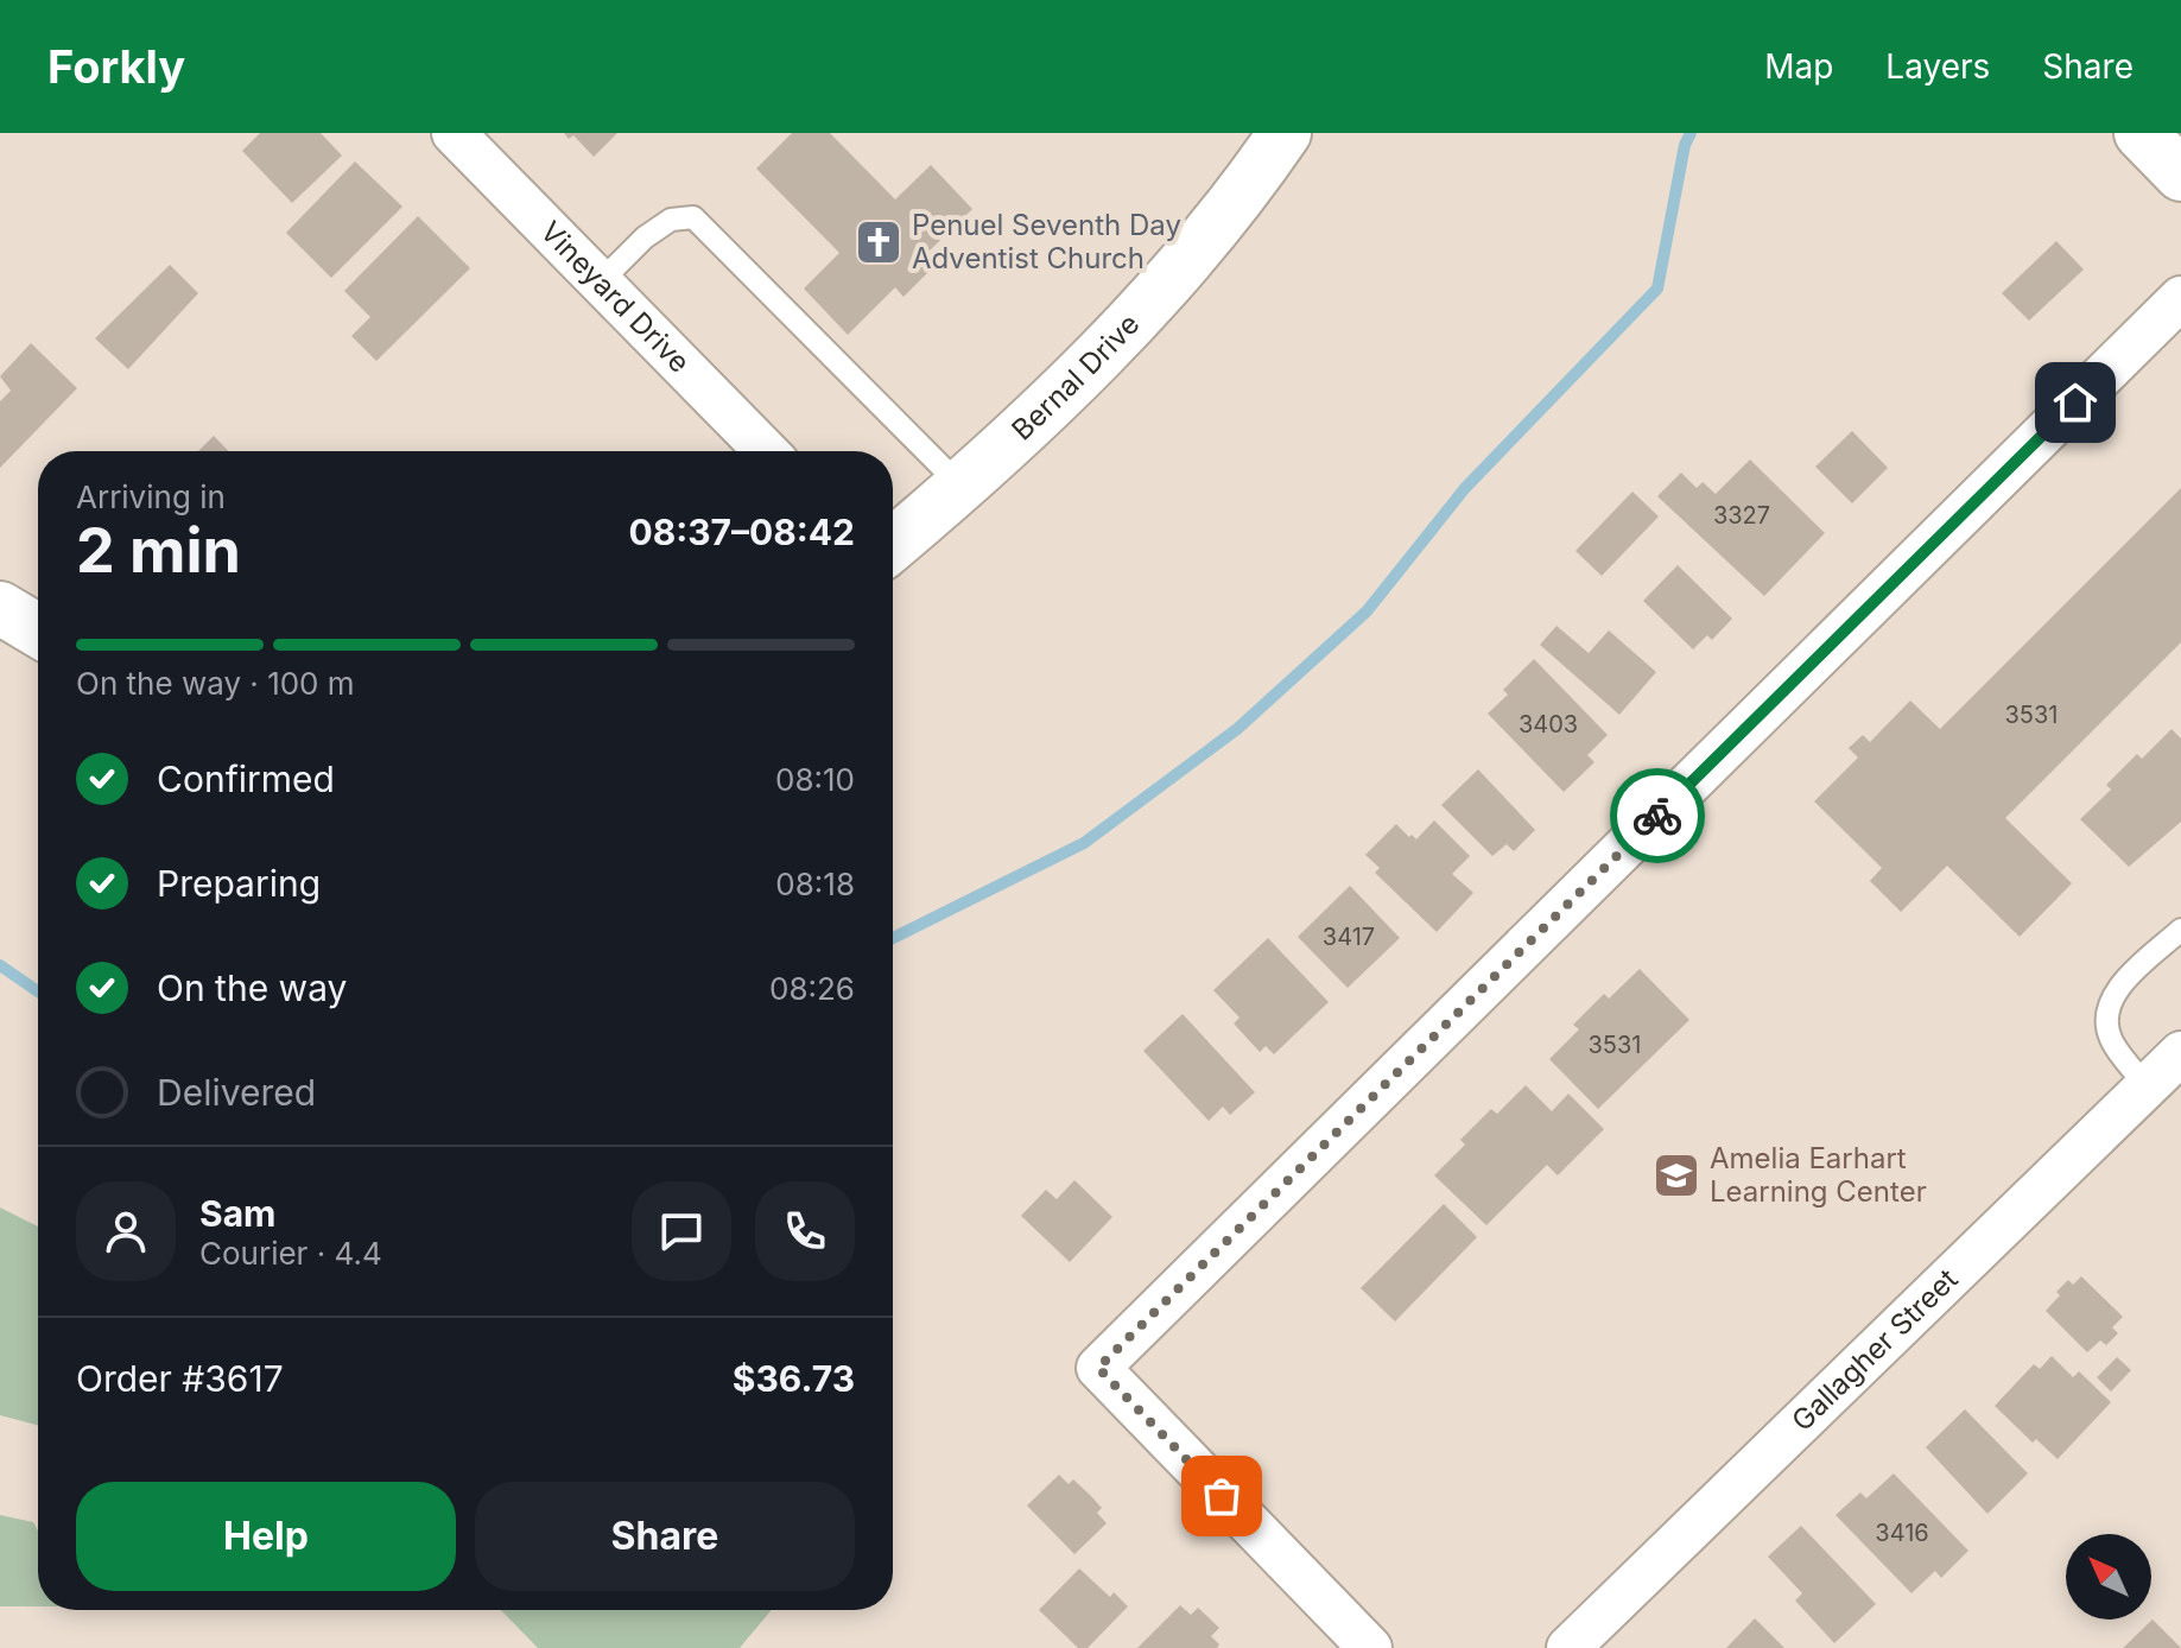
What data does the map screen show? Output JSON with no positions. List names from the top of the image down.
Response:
{
  "streets": {
    "street": ["Vineyard Drive", "Bernal Drive", "Gallagher Street"]
  },
  "places": {
    "church": ["Penuel Seventh Day Adventist Church"],
    "school or university": ["Amelia Earhart Learning Center"]
  },
  "house_numbers": [
    "3327",
    "3531",
    "3403",
    "3417",
    "3531",
    "3416"
  ],
  "north": "top left",
  "page": {
    "header": "Forkly",
    "nav": ["Map", "Layers", "Share"],
    "heading": ["2 min", "Arriving in", "08:37–08:42"],
    "panel": [
      "Sam",
      "Courier · 4.4",
      "Order #3617",
      "$36.73"
    ],
    "bar": "On the way · 100 m",
    "list": [
      ["Confirmed", "08:10"],
      ["Preparing", "08:18"],
      ["On the way", "08:26"],
      "Delivered"
    ],
    "buttons": ["Help", "Share"]
  }
}
